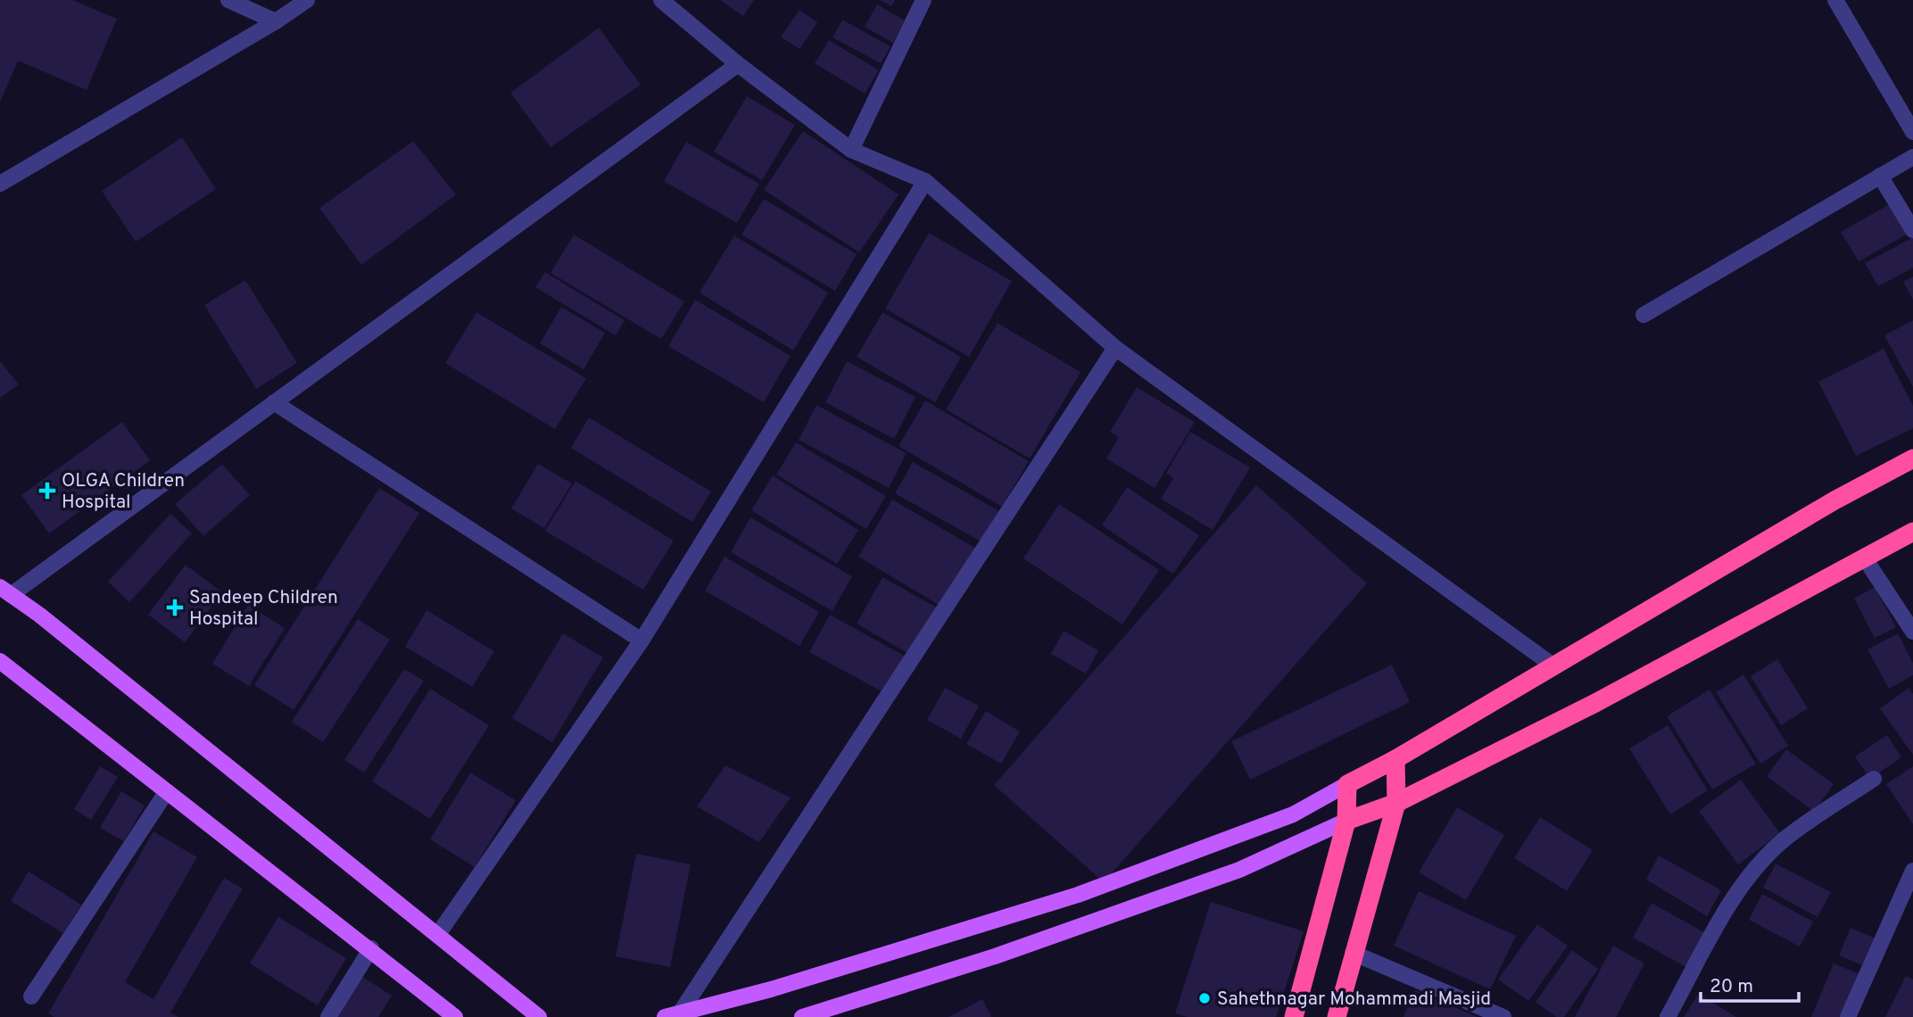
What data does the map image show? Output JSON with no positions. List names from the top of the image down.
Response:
{
  "places": {
    "health": ["OLGA Children Hospital", "Sandeep Children Hospital"],
    "other": ["Sahethnagar Mohammadi Masjid"]
  },
  "scale_bar": "20 m"
}
